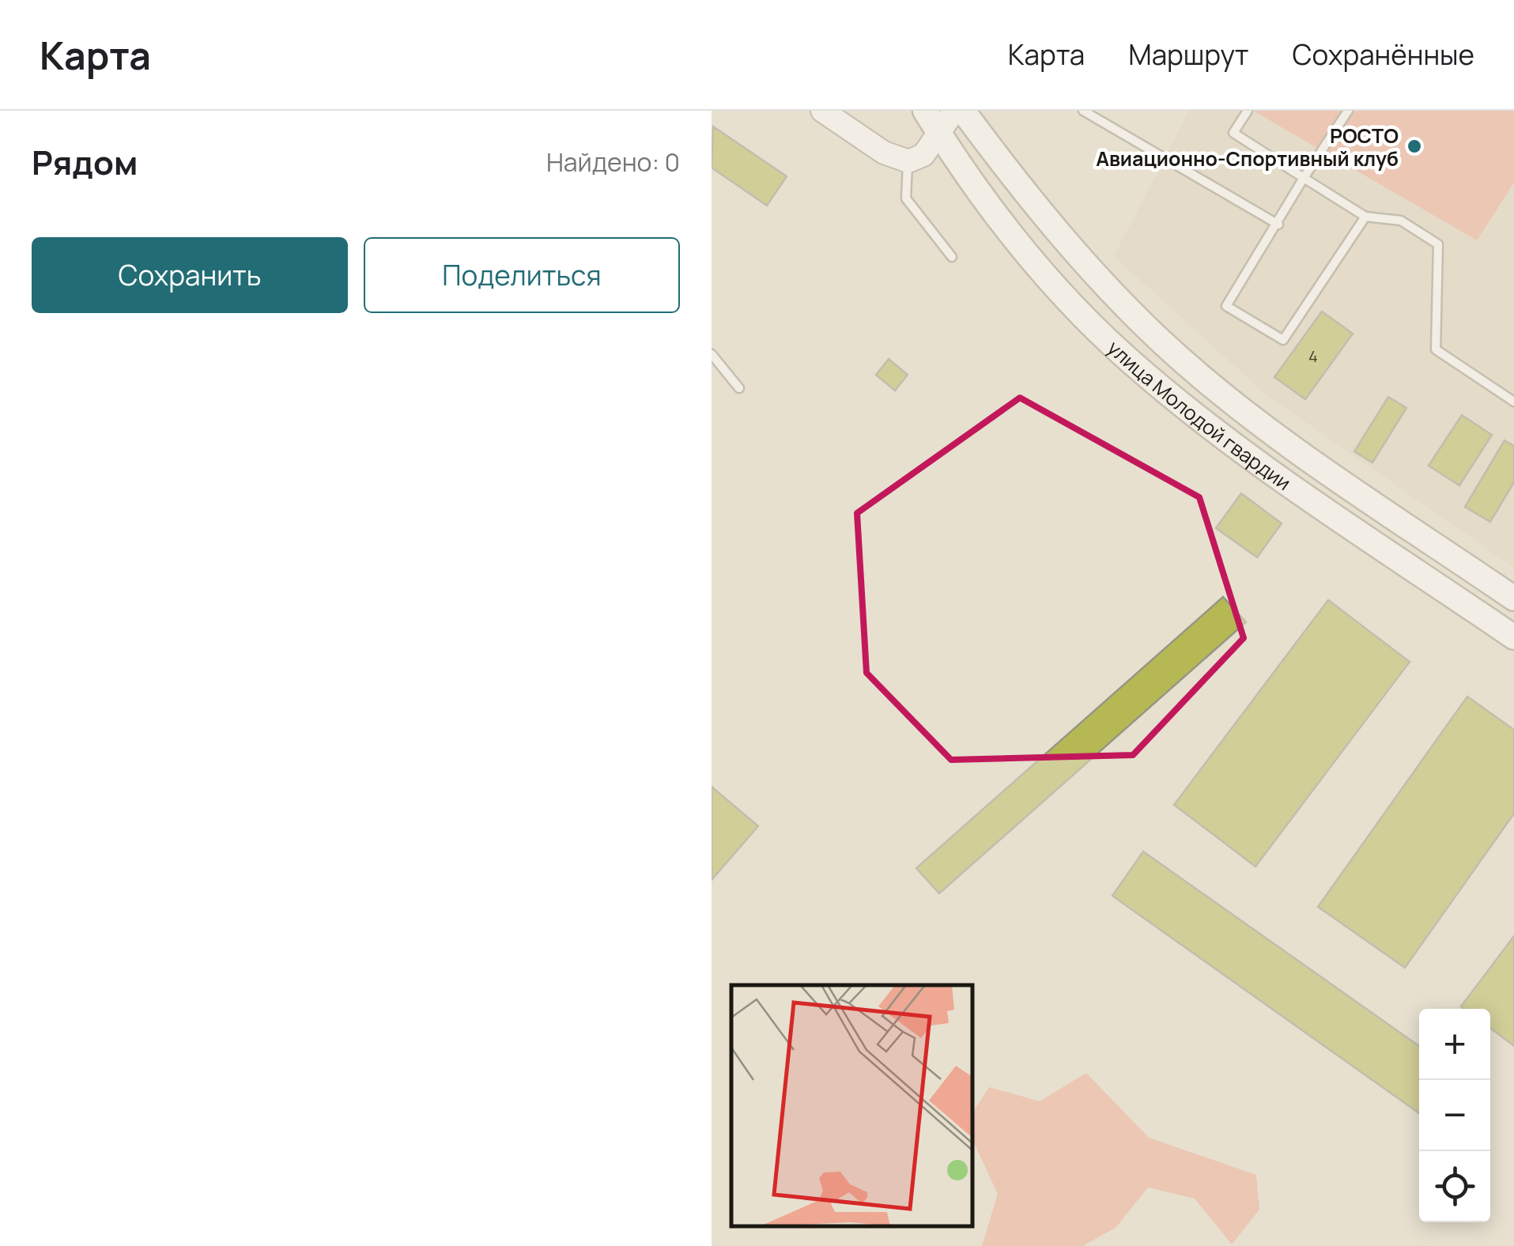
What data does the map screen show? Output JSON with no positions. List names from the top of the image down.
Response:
{
  "streets": {
    "main road": ["улица Молодой гвардии"]
  },
  "places": ["РОСТО Авиационно-Спортивный клуб"],
  "house_numbers": ["4"],
  "page": {
    "header": "Карта",
    "nav": ["Карта", "Маршрут", "Сохранённые"],
    "heading": ["Рядом", "Найдено: 0"],
    "buttons": ["Сохранить", "Поделиться"],
    "map_buttons": ["+", "−"]
  }
}
